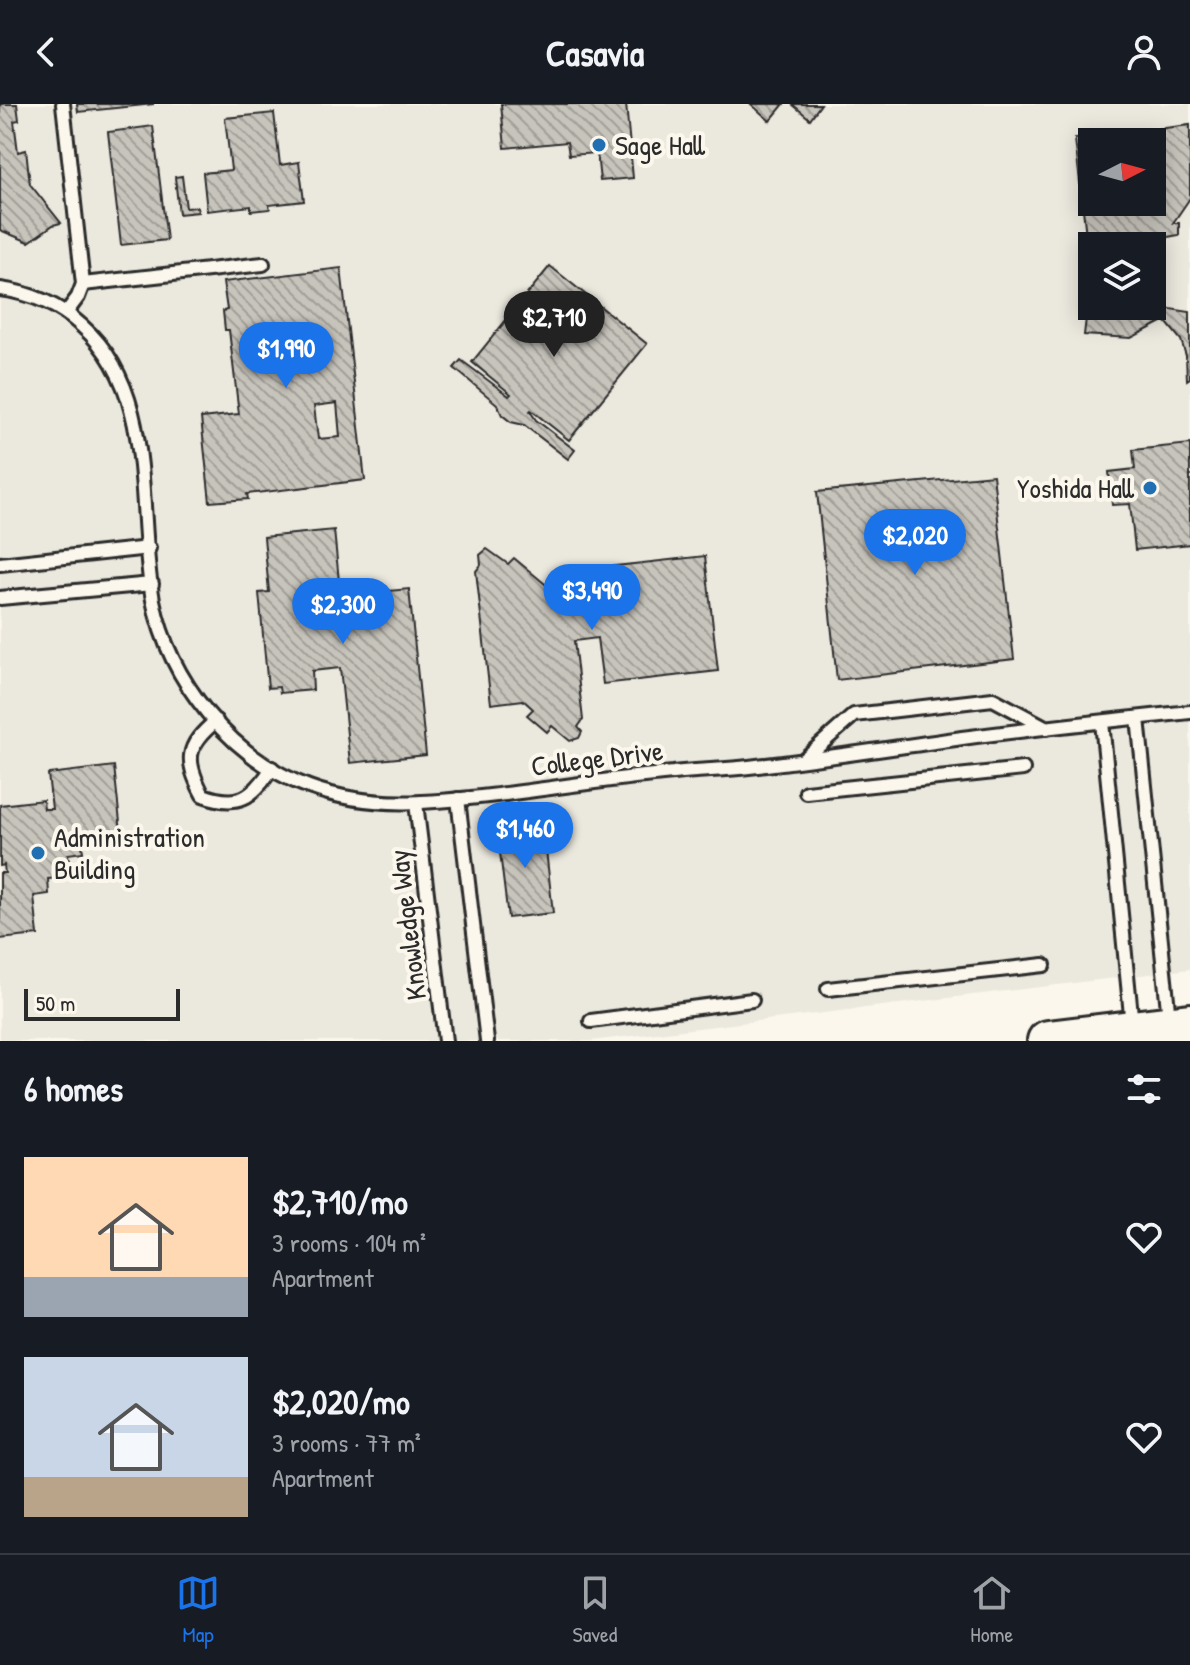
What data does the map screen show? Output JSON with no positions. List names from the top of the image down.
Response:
{
  "streets": {
    "lane": ["College Drive", "Knowledge Way"]
  },
  "crossings": [
    ["College Drive", "Knowledge Way"]
  ],
  "places": ["Sage Hall", "Yoshida Hall", "Administration Building"],
  "scale_bar": "50 m",
  "north": "right",
  "page": {
    "header": "Casavia",
    "price": [
      "$2,710",
      "$1,990",
      "$2,020",
      "$3,490",
      "$2,300",
      "$1,460"
    ],
    "scale": "50 m",
    "heading": "6 homes",
    "list": [
      {
        "name": "$2,710/mo",
        "note": "3 rooms · 104 m² · Apartment"
      },
      {
        "name": "$2,020/mo",
        "note": "3 rooms · 77 m² · Apartment"
      }
    ],
    "tabs": ["Map", "Saved", "Home"]
  }
}
